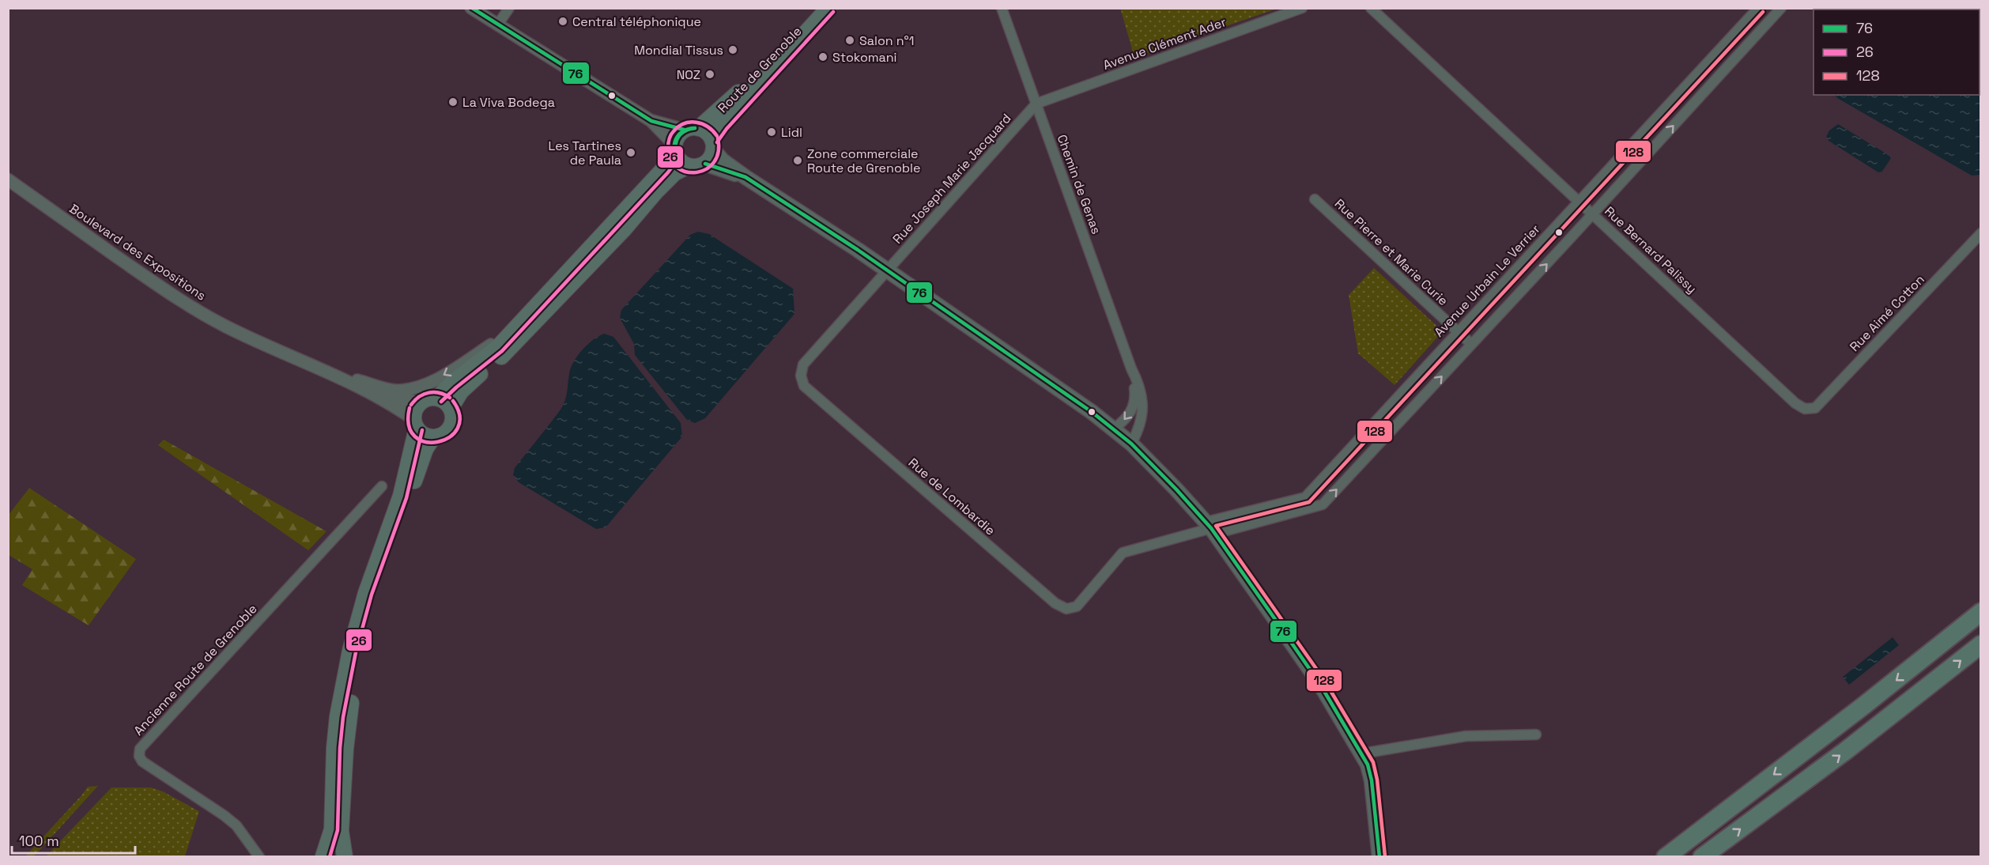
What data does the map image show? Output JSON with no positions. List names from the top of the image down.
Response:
{
  "streets": {
    "main road": ["Route de Grenoble"],
    "street": [
      "Avenue Clément Ader",
      "Rue Joseph Marie Jacquard",
      "Chemin de Genas",
      "Rue Bernard Palissy",
      "Boulevard des Expositions",
      "Rue Pierre et Marie Curie",
      "Avenue Urbain Le Verrier",
      "Rue Aimé Cotton",
      "Rue de Lombardie",
      "Ancienne Route de Grenoble"
    ]
  },
  "crossings": [
    ["Avenue Clément Ader", "Rue Joseph Marie Jacquard"],
    ["Avenue Clément Ader", "Chemin de Genas"],
    ["Rue Joseph Marie Jacquard", "Chemin de Genas"],
    ["Rue Joseph Marie Jacquard", "Rue de Lombardie"],
    ["Rue Bernard Palissy", "Avenue Urbain Le Verrier"],
    ["Rue Bernard Palissy", "Rue Aimé Cotton"],
    ["Rue Pierre et Marie Curie", "Avenue Urbain Le Verrier"],
    ["Avenue Urbain Le Verrier", "Rue de Lombardie"]
  ],
  "places": [
    "Central téléphonique",
    "Salon n°1",
    "Mondial Tissus",
    "Stokomani",
    "NOZ",
    "La Viva Bodega",
    "Lidl",
    "Les Tartines de Paula",
    "Zone commerciale Route de Grenoble"
  ],
  "lines": ["transit line 76", "transit line 26", "transit line 128"],
  "legend": ["76", "26", "128"],
  "scale_bar": "100 m"
}
